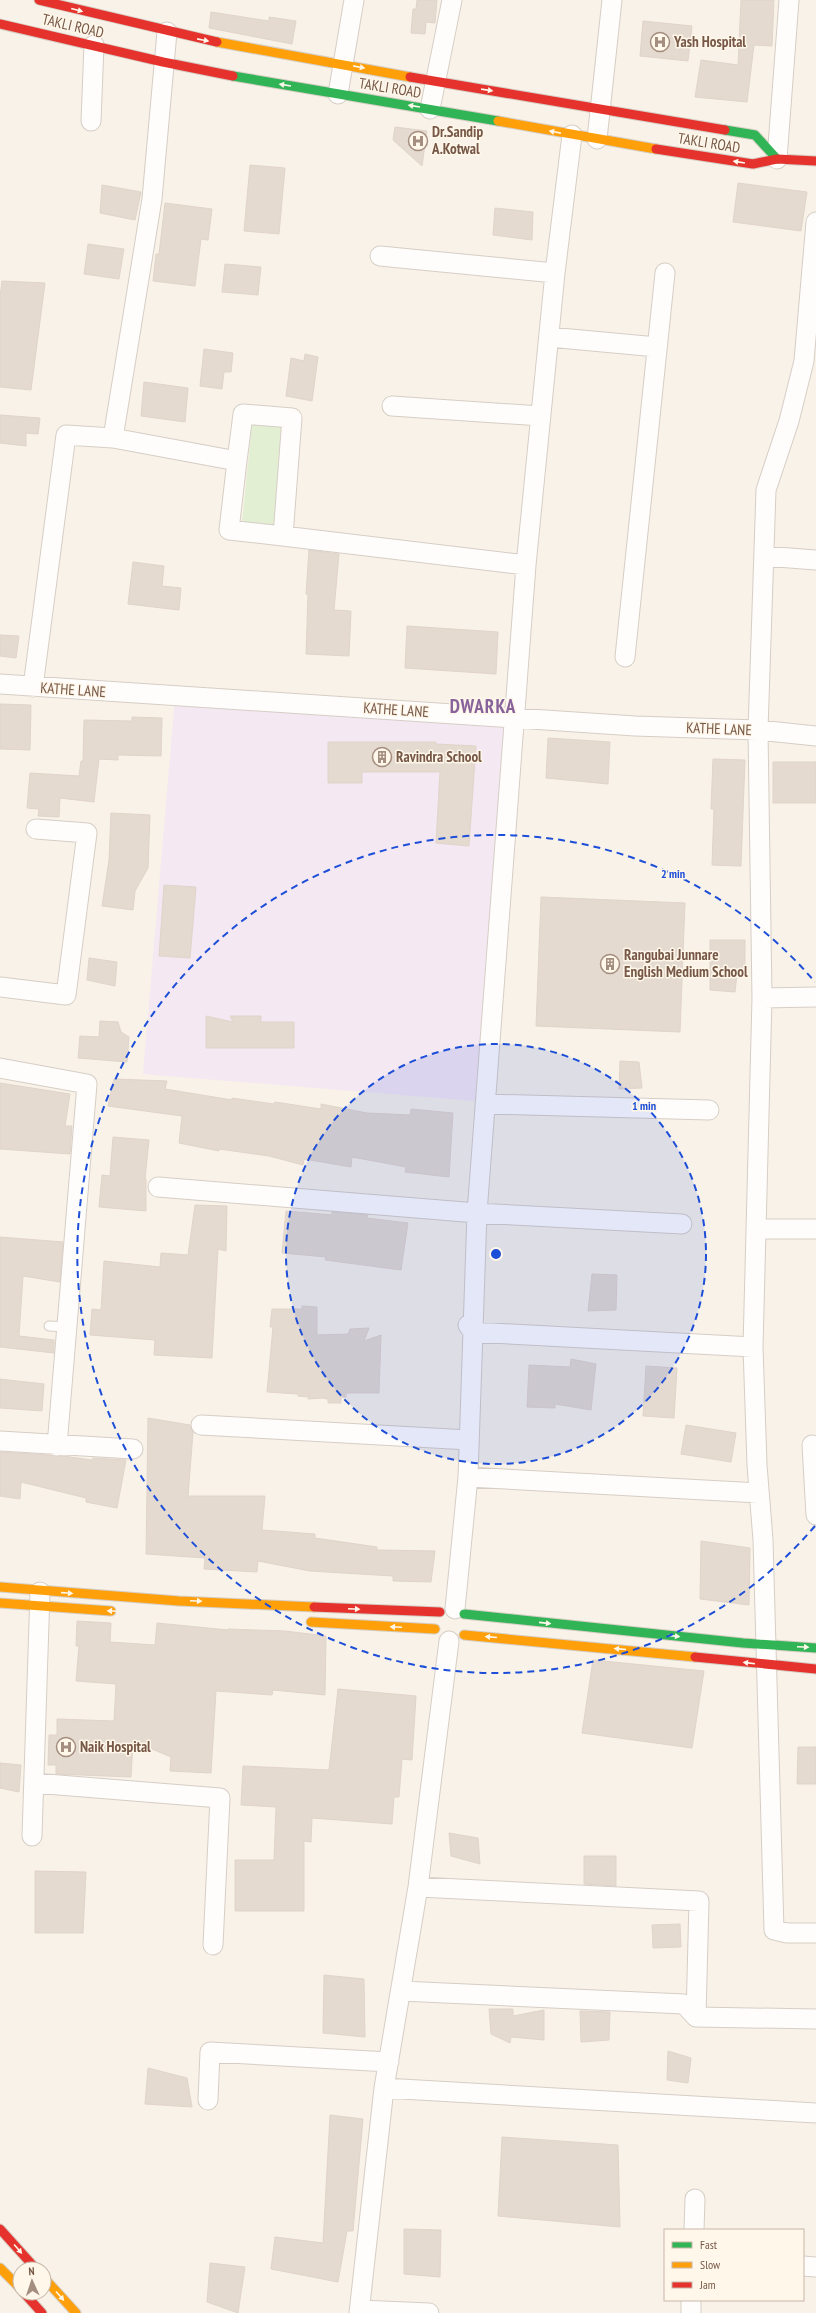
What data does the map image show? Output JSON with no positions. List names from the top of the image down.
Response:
{
  "streets": {
    "main road": ["TAKLI ROAD"],
    "street": ["KATHE LANE"]
  },
  "districts": ["DWARKA"],
  "places": {
    "hospital": ["Yash Hospital", "Dr.Sandip A.Kotwal", "Naik Hospital"],
    "building": ["Ravindra School", "Rangubai Junnare English Medium School"]
  },
  "legend": ["Fast", "Slow", "Jam"],
  "north": "top",
  "rings": ["2 min", "1 min"]
}
